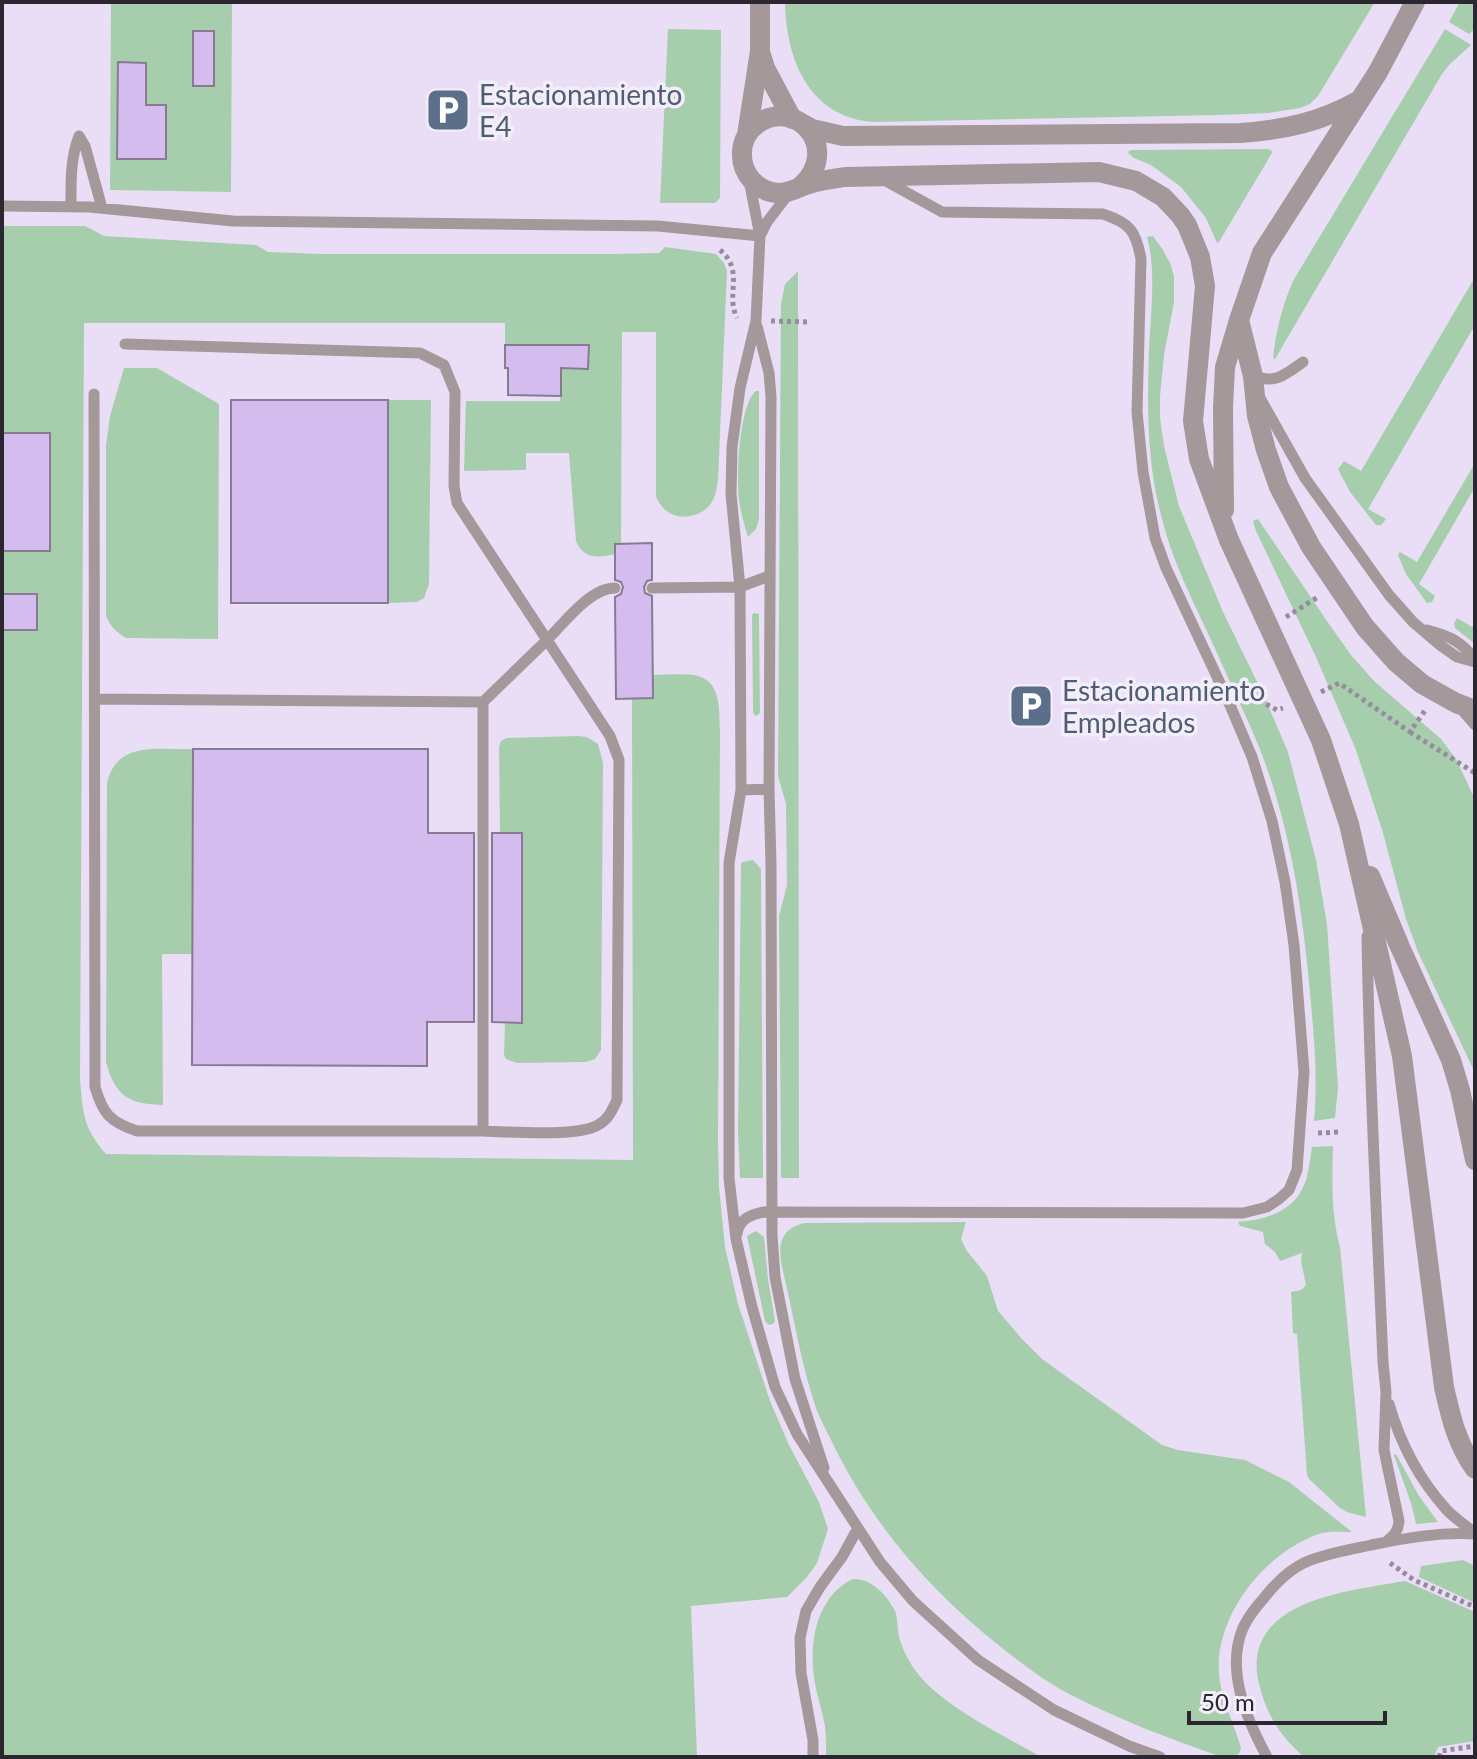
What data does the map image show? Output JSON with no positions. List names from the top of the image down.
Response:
{
  "places": {
    "parking": ["Estacionamiento E4", "Estacionamiento Empleados"]
  },
  "scale_bar": "50 m"
}
